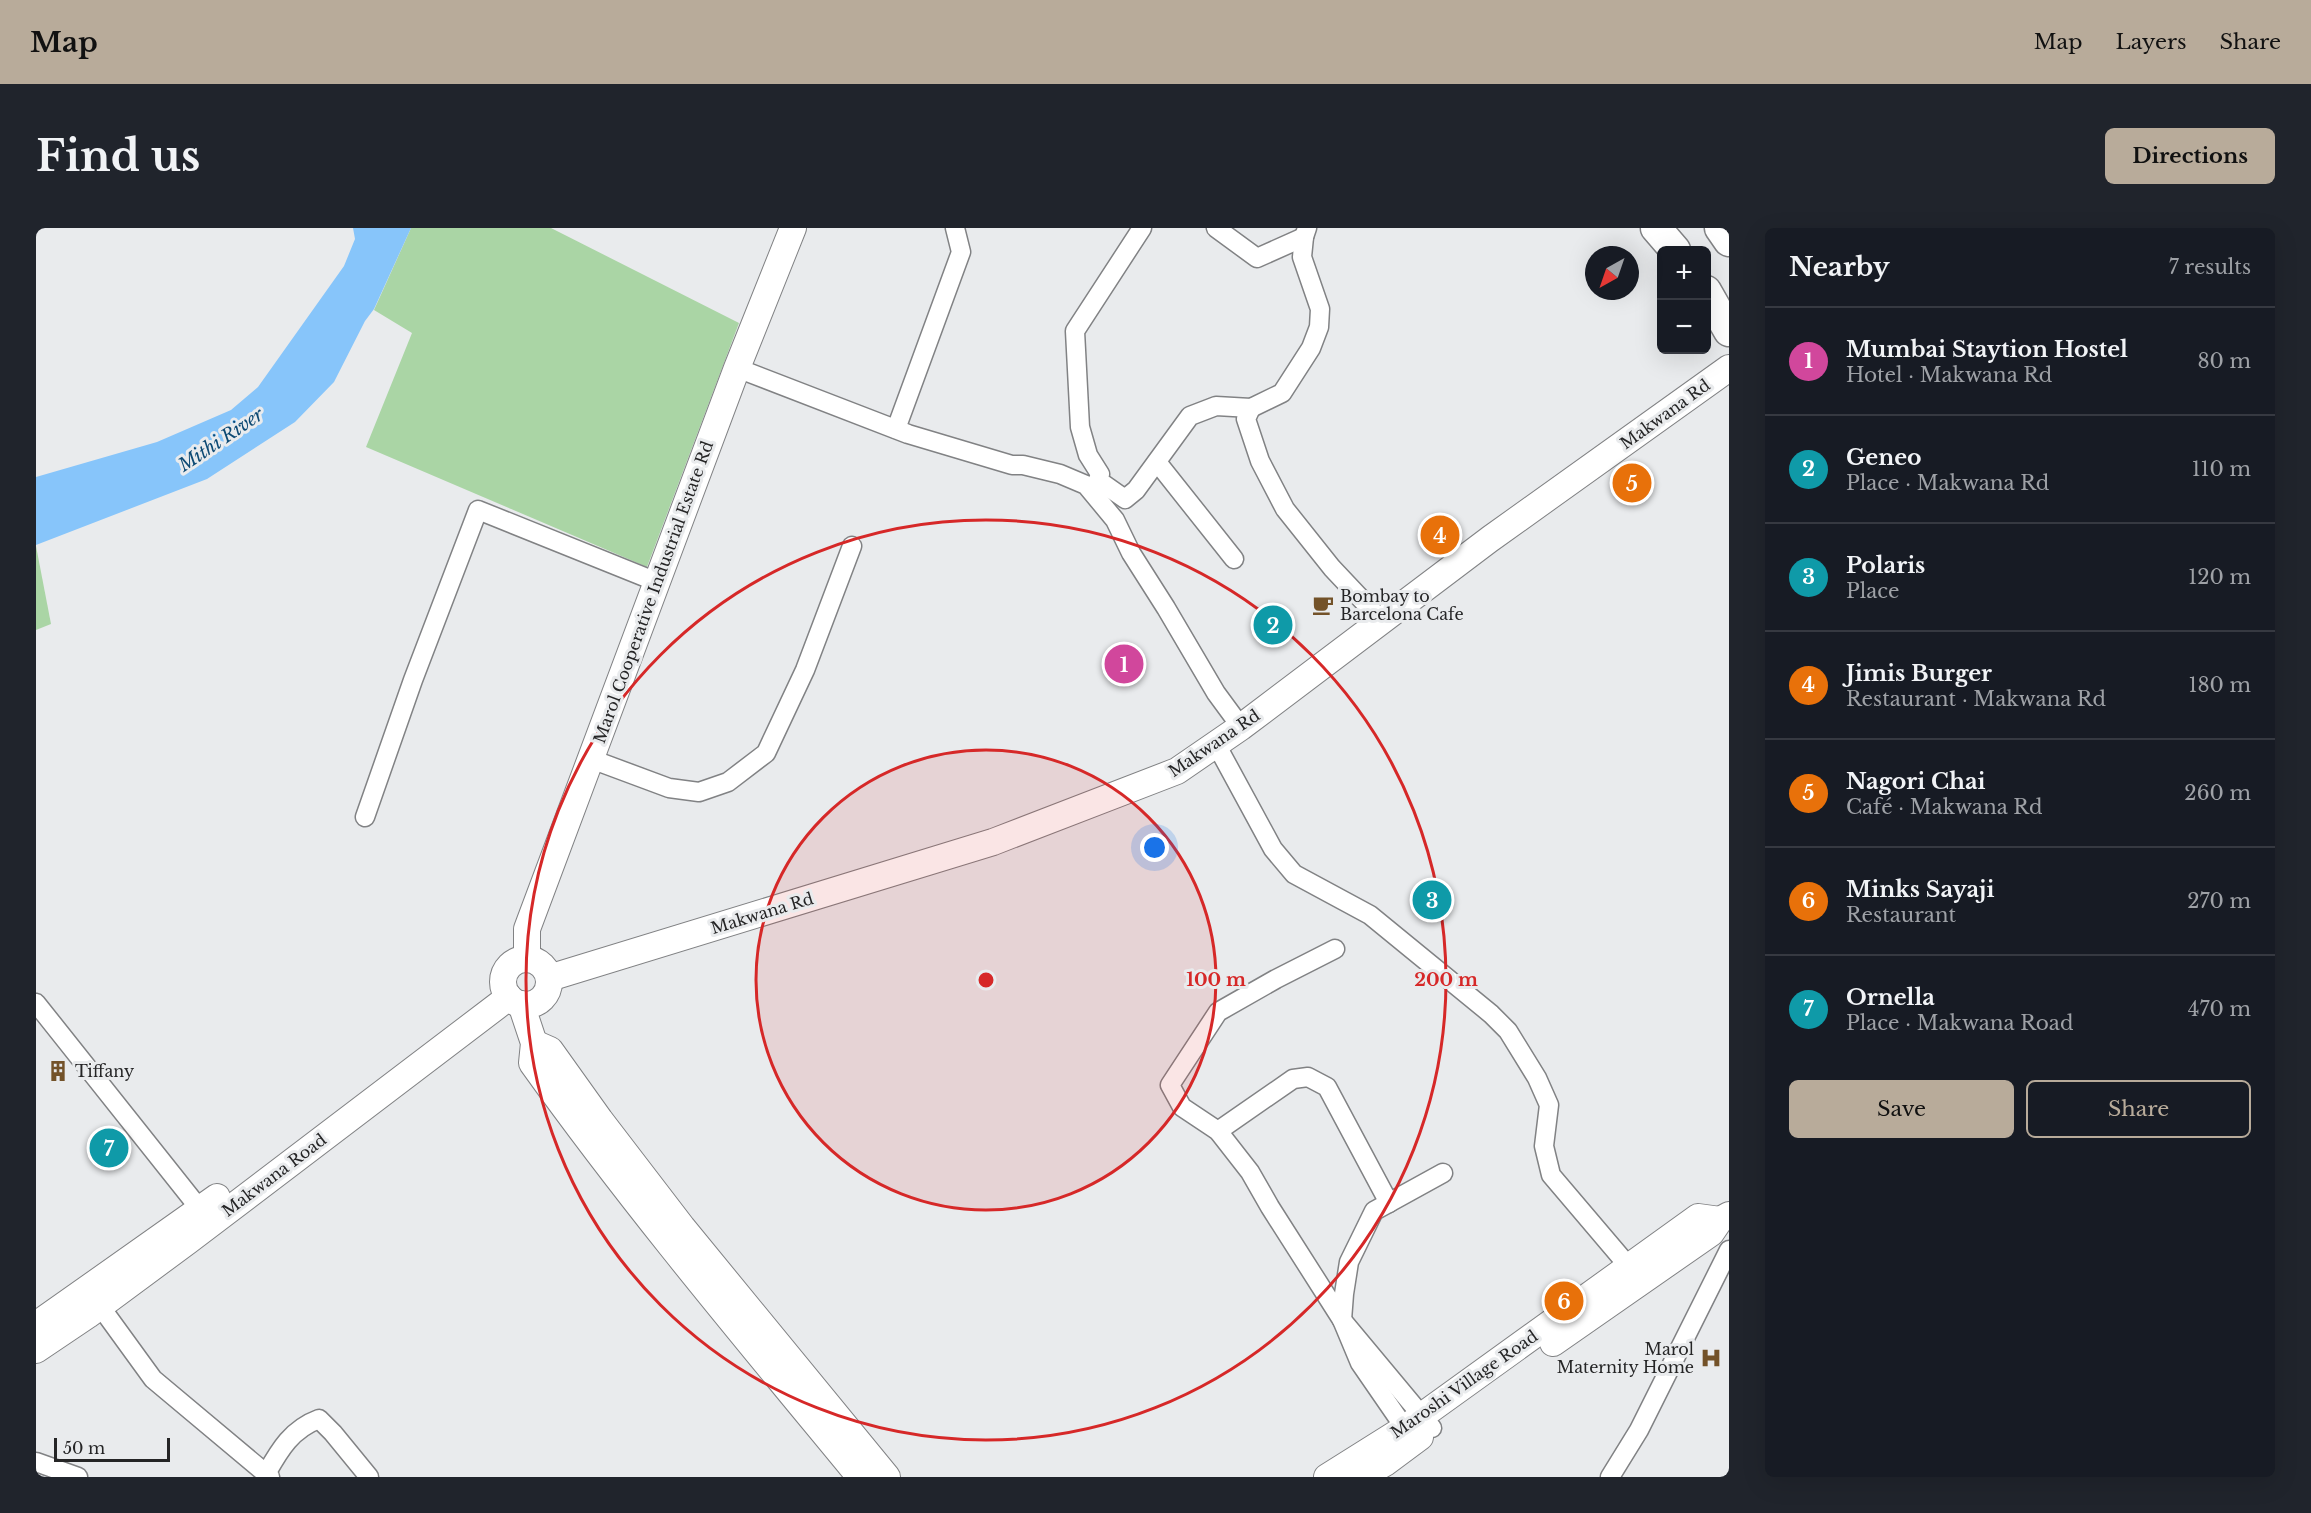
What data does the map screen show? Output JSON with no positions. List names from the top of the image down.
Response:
{
  "streets": {
    "street": [
      "Makwana Rd",
      "Marol Cooperative Industrial Estate Rd",
      "Makwana Road",
      "Maroshi Village Road"
    ]
  },
  "crossings": [
    ["Makwana Rd", "Marol Cooperative Industrial Estate Rd"],
    ["Makwana Rd", "Makwana Road"],
    ["Marol Cooperative Industrial Estate Rd", "Makwana Road"]
  ],
  "water": ["Mithi River"],
  "places": {
    "cafe": ["Bombay to Barcelona Cafe"],
    "building": ["Tiffany"],
    "hospital": ["Marol Maternity Home"]
  },
  "scale_bar": "50 m",
  "north": "bottom left",
  "page": {
    "header": "Map",
    "nav": ["Map", "Layers", "Share"],
    "buttons": [
      "Directions",
      ["Save", "Share"]
    ],
    "title": "Find us",
    "heading": ["Nearby", "7 results"],
    "map_buttons": ["+", "−"],
    "list": [
      {
        "mark": "1",
        "name": "Mumbai Staytion Hostel",
        "note": "Hotel · Makwana Rd",
        "value": "80 m"
      },
      {
        "mark": "2",
        "name": "Geneo",
        "note": "Place · Makwana Rd",
        "value": "110 m"
      },
      {
        "mark": "3",
        "name": "Polaris",
        "note": "Place",
        "value": "120 m"
      },
      {
        "mark": "4",
        "name": "Jimis Burger",
        "note": "Restaurant · Makwana Rd",
        "value": "180 m"
      },
      {
        "mark": "5",
        "name": "Nagori Chai",
        "note": "Café · Makwana Rd",
        "value": "260 m"
      },
      {
        "mark": "6",
        "name": "Minks Sayaji",
        "note": "Restaurant",
        "value": "270 m"
      },
      {
        "mark": "7",
        "name": "Ornella",
        "note": "Place · Makwana Road",
        "value": "470 m"
      }
    ],
    "pins": [
      "5",
      "4",
      "2",
      "1",
      "3",
      "7",
      "6"
    ],
    "scale": "50 m"
  },
  "rings": ["100 m", "200 m"]
}
